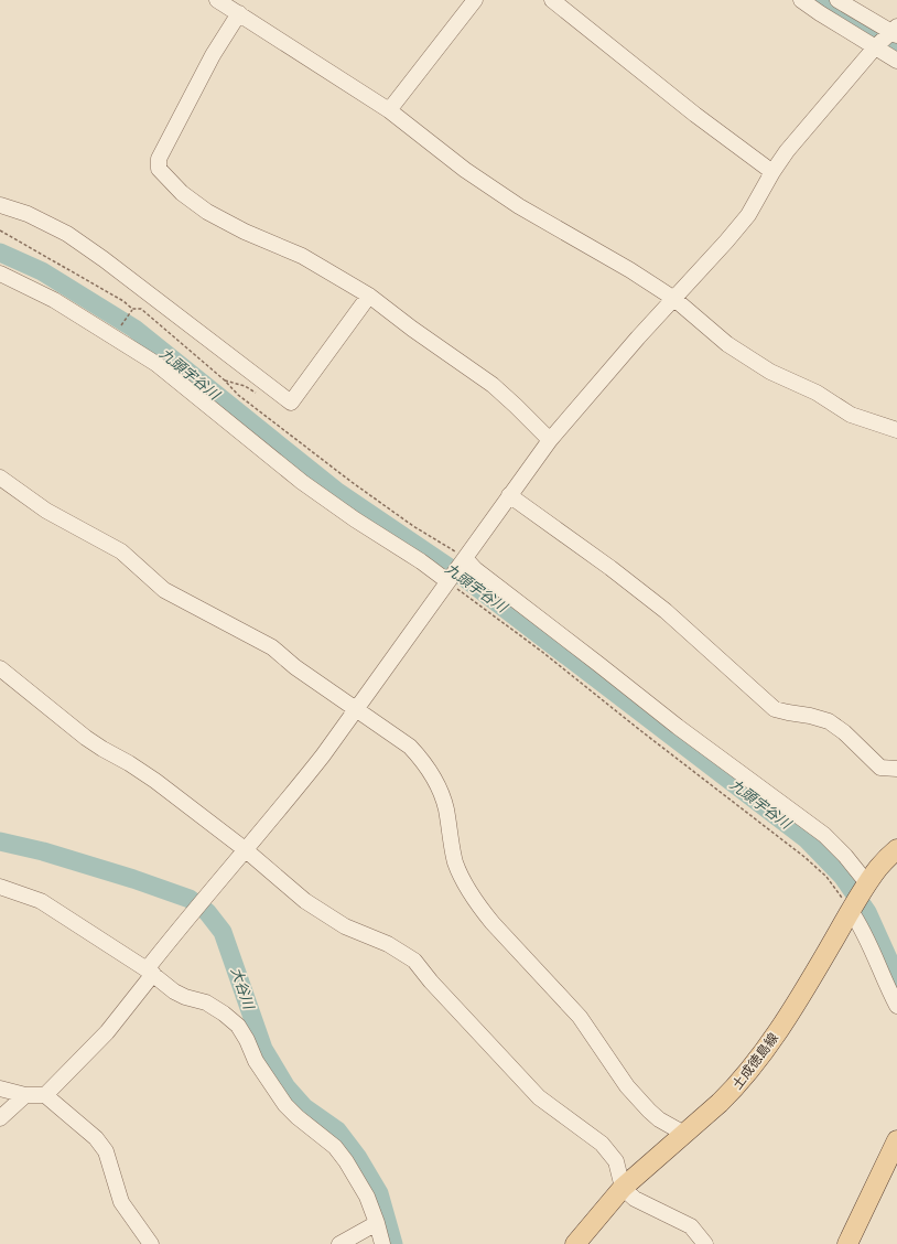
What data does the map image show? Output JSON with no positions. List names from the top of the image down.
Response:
{
  "streets": {
    "main road": ["土成徳島線"]
  },
  "water": ["九頭宇谷川", "大谷川"]
}
